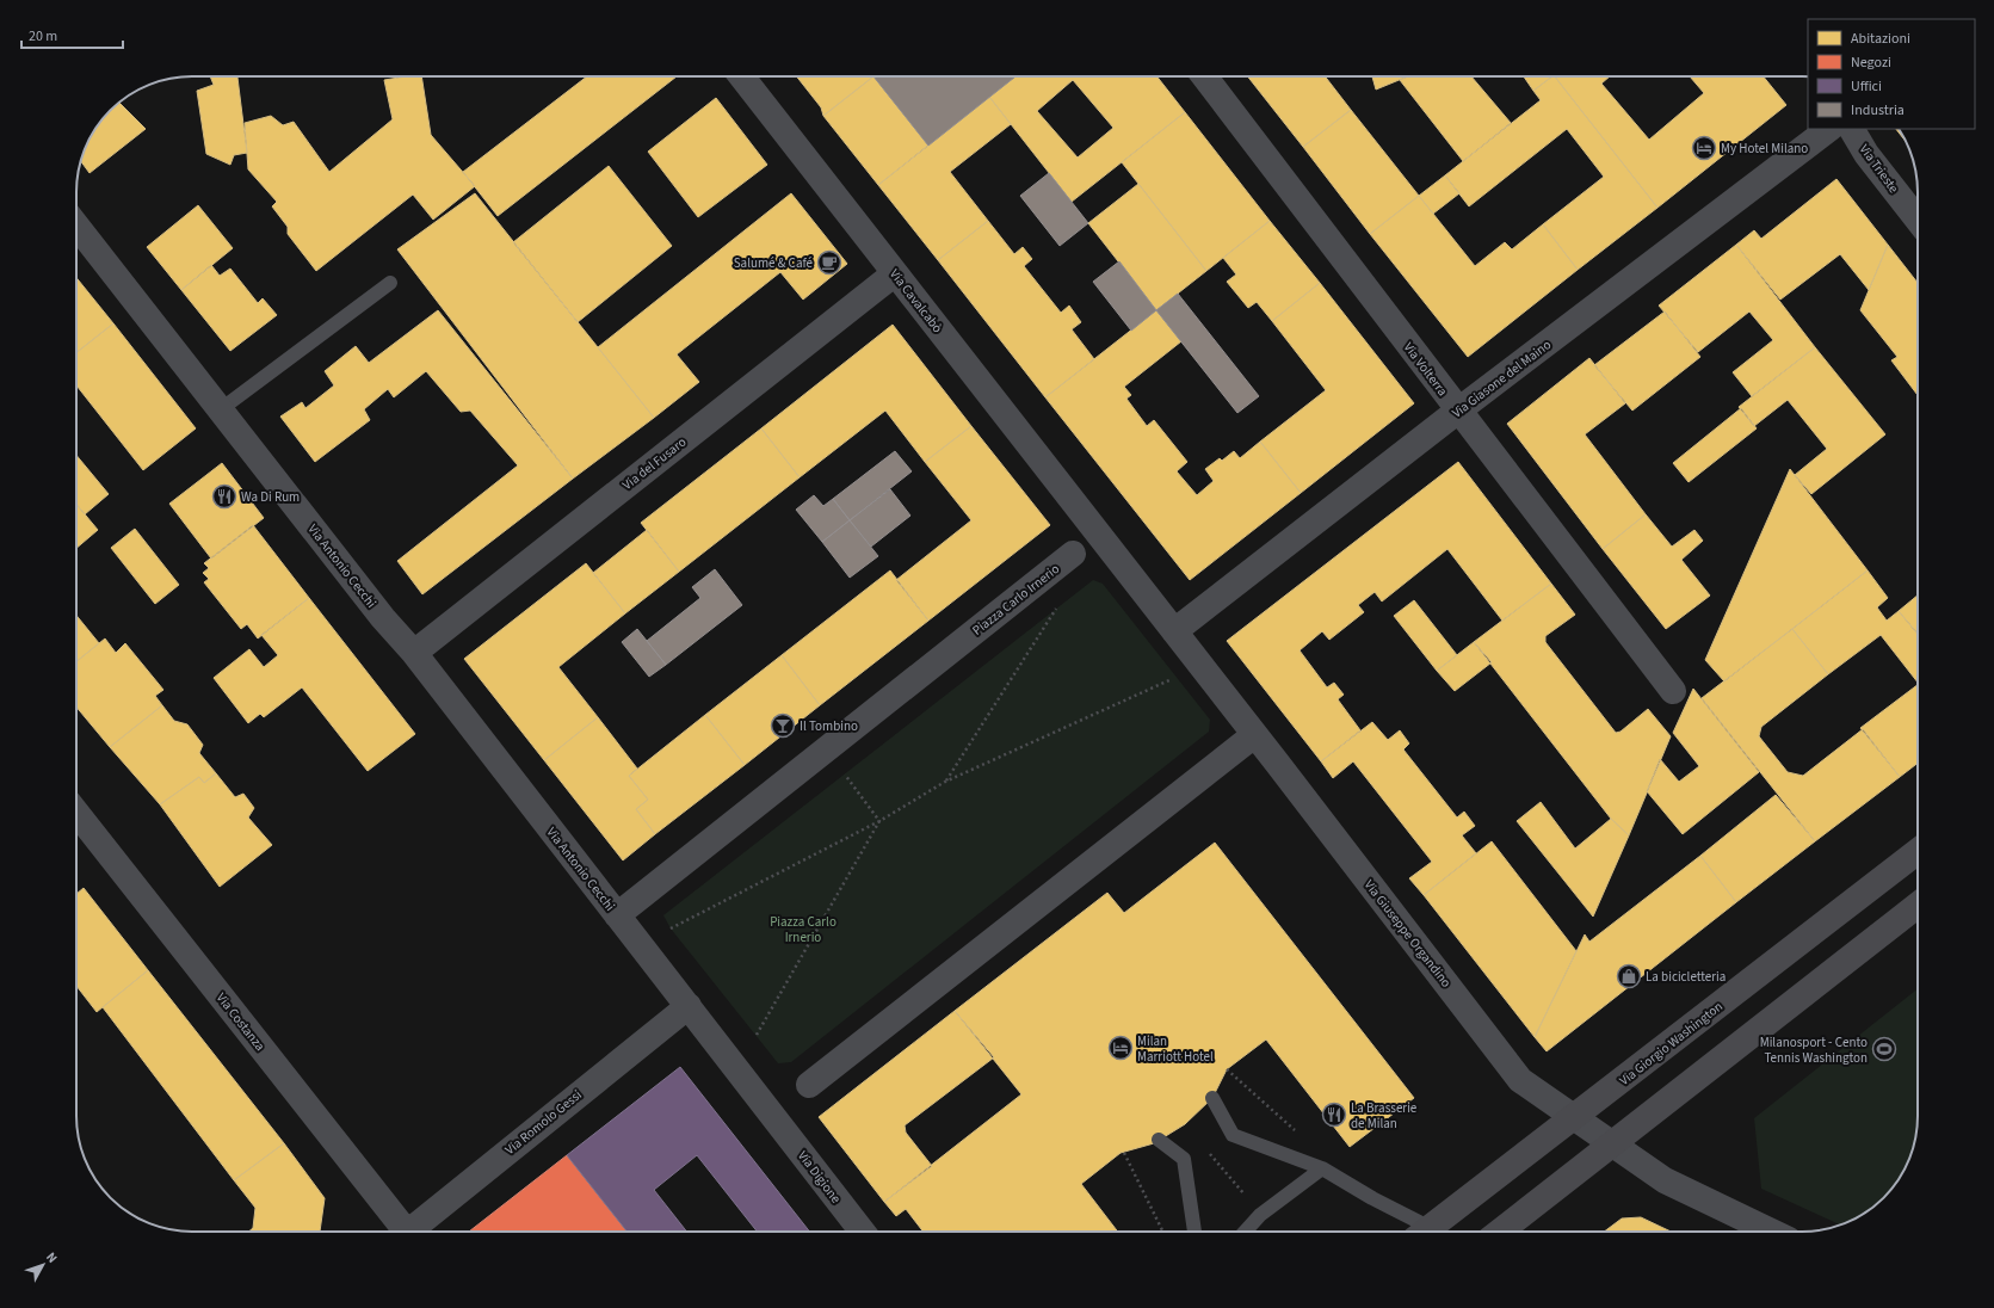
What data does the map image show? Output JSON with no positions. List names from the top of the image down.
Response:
{
  "streets": {
    "street": [
      "Via Trieste",
      "Via Cavalcabò",
      "Via Volterra",
      "Via Giasone del Maino",
      "Via del Fusaro",
      "Via Antonio Cecchi",
      "Piazza Carlo Irnerio",
      "Via Giuseppe Organdino",
      "Via Costanza",
      "Via Giorgio Washington",
      "Via Romolo Gessi",
      "Via Digione"
    ]
  },
  "crossings": [
    ["Via Cavalcabò", "Via Giasone del Maino"],
    ["Via Cavalcabò", "Via del Fusaro"],
    ["Via Volterra", "Via Giasone del Maino"],
    ["Via del Fusaro", "Via Antonio Cecchi"],
    ["Via Antonio Cecchi", "Piazza Carlo Irnerio"],
    ["Via Giuseppe Organdino", "Via Giorgio Washington"],
    ["Via Romolo Gessi", "Via Digione"]
  ],
  "parks": ["Piazza Carlo Irnerio"],
  "places": {
    "hotel": ["My Hotel Milano", "Milan Marriott Hotel"],
    "cafe": ["Salumé & Café"],
    "restaurant": ["Wa Di Rum", "La Brasserie de Milan"],
    "bar": ["Il Tombino"],
    "shop": ["La bicicletteria"],
    "sports": ["Milanosport - Cento Tennis Washington"]
  },
  "legend": [
    "Abitazioni",
    "Negozi",
    "Uffici",
    "Industria"
  ],
  "scale_bar": "20 m",
  "north": "top right"
}
